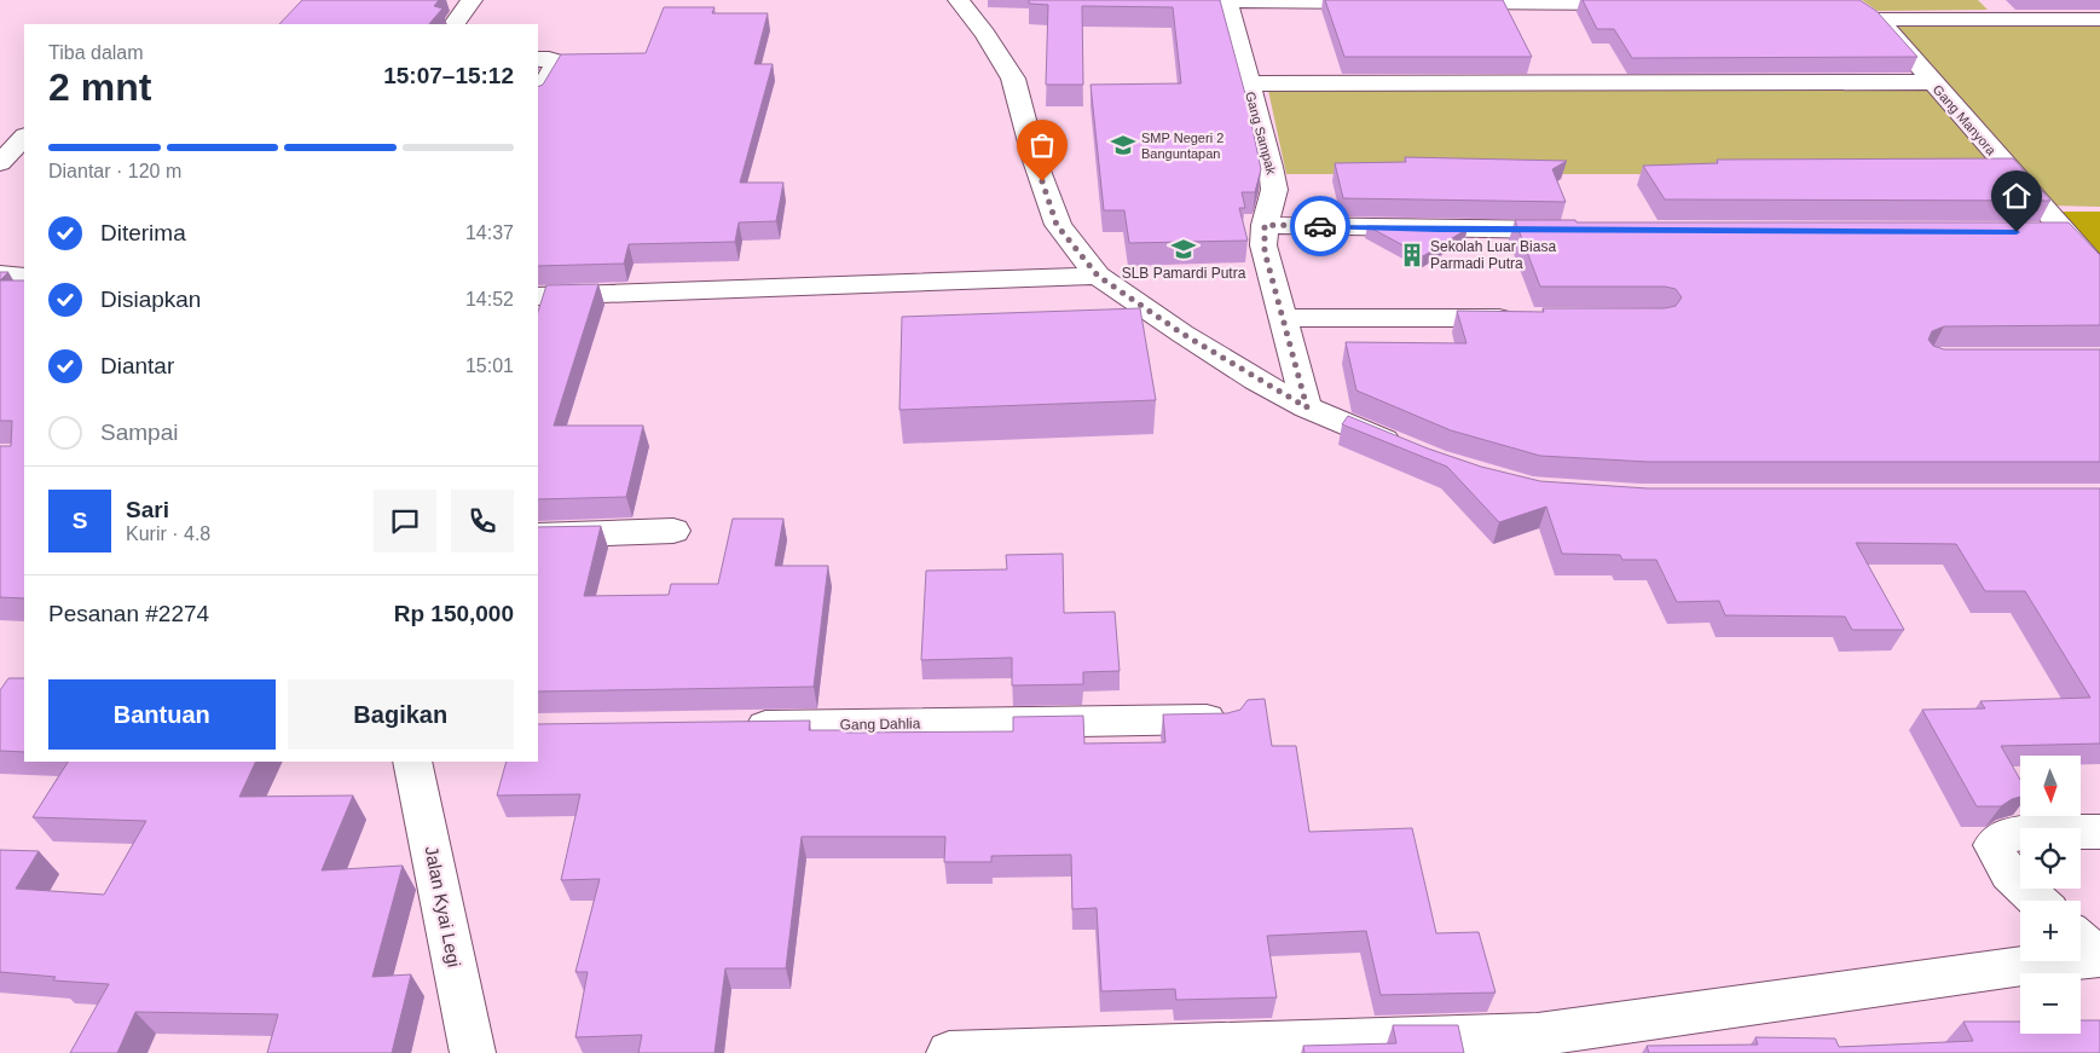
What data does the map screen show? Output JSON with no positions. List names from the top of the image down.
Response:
{
  "streets": {
    "street": [
      "Gang Manyora",
      "Gang Sampak",
      "Gang Dahlia",
      "Jalan Kyai Legi"
    ]
  },
  "places": {
    "school or university": ["SMP Negeri 2 Banguntapan", "SLB Pamardi Putra"],
    "building": ["Sekolah Luar Biasa Parmadi Putra"]
  },
  "north": "bottom",
  "page": {
    "heading": ["2 mnt", "Tiba dalam", "15:07–15:12"],
    "panel": [
      "Sari",
      "Kurir · 4.8",
      "Pesanan #2274",
      "Rp 150,000"
    ],
    "bar": "Diantar · 120 m",
    "list": [
      ["Diterima", "14:37"],
      ["Disiapkan", "14:52"],
      ["Diantar", "15:01"],
      "Sampai"
    ],
    "round": "S",
    "buttons": ["Bantuan", "Bagikan"],
    "map_buttons": ["+", "−"]
  }
}
